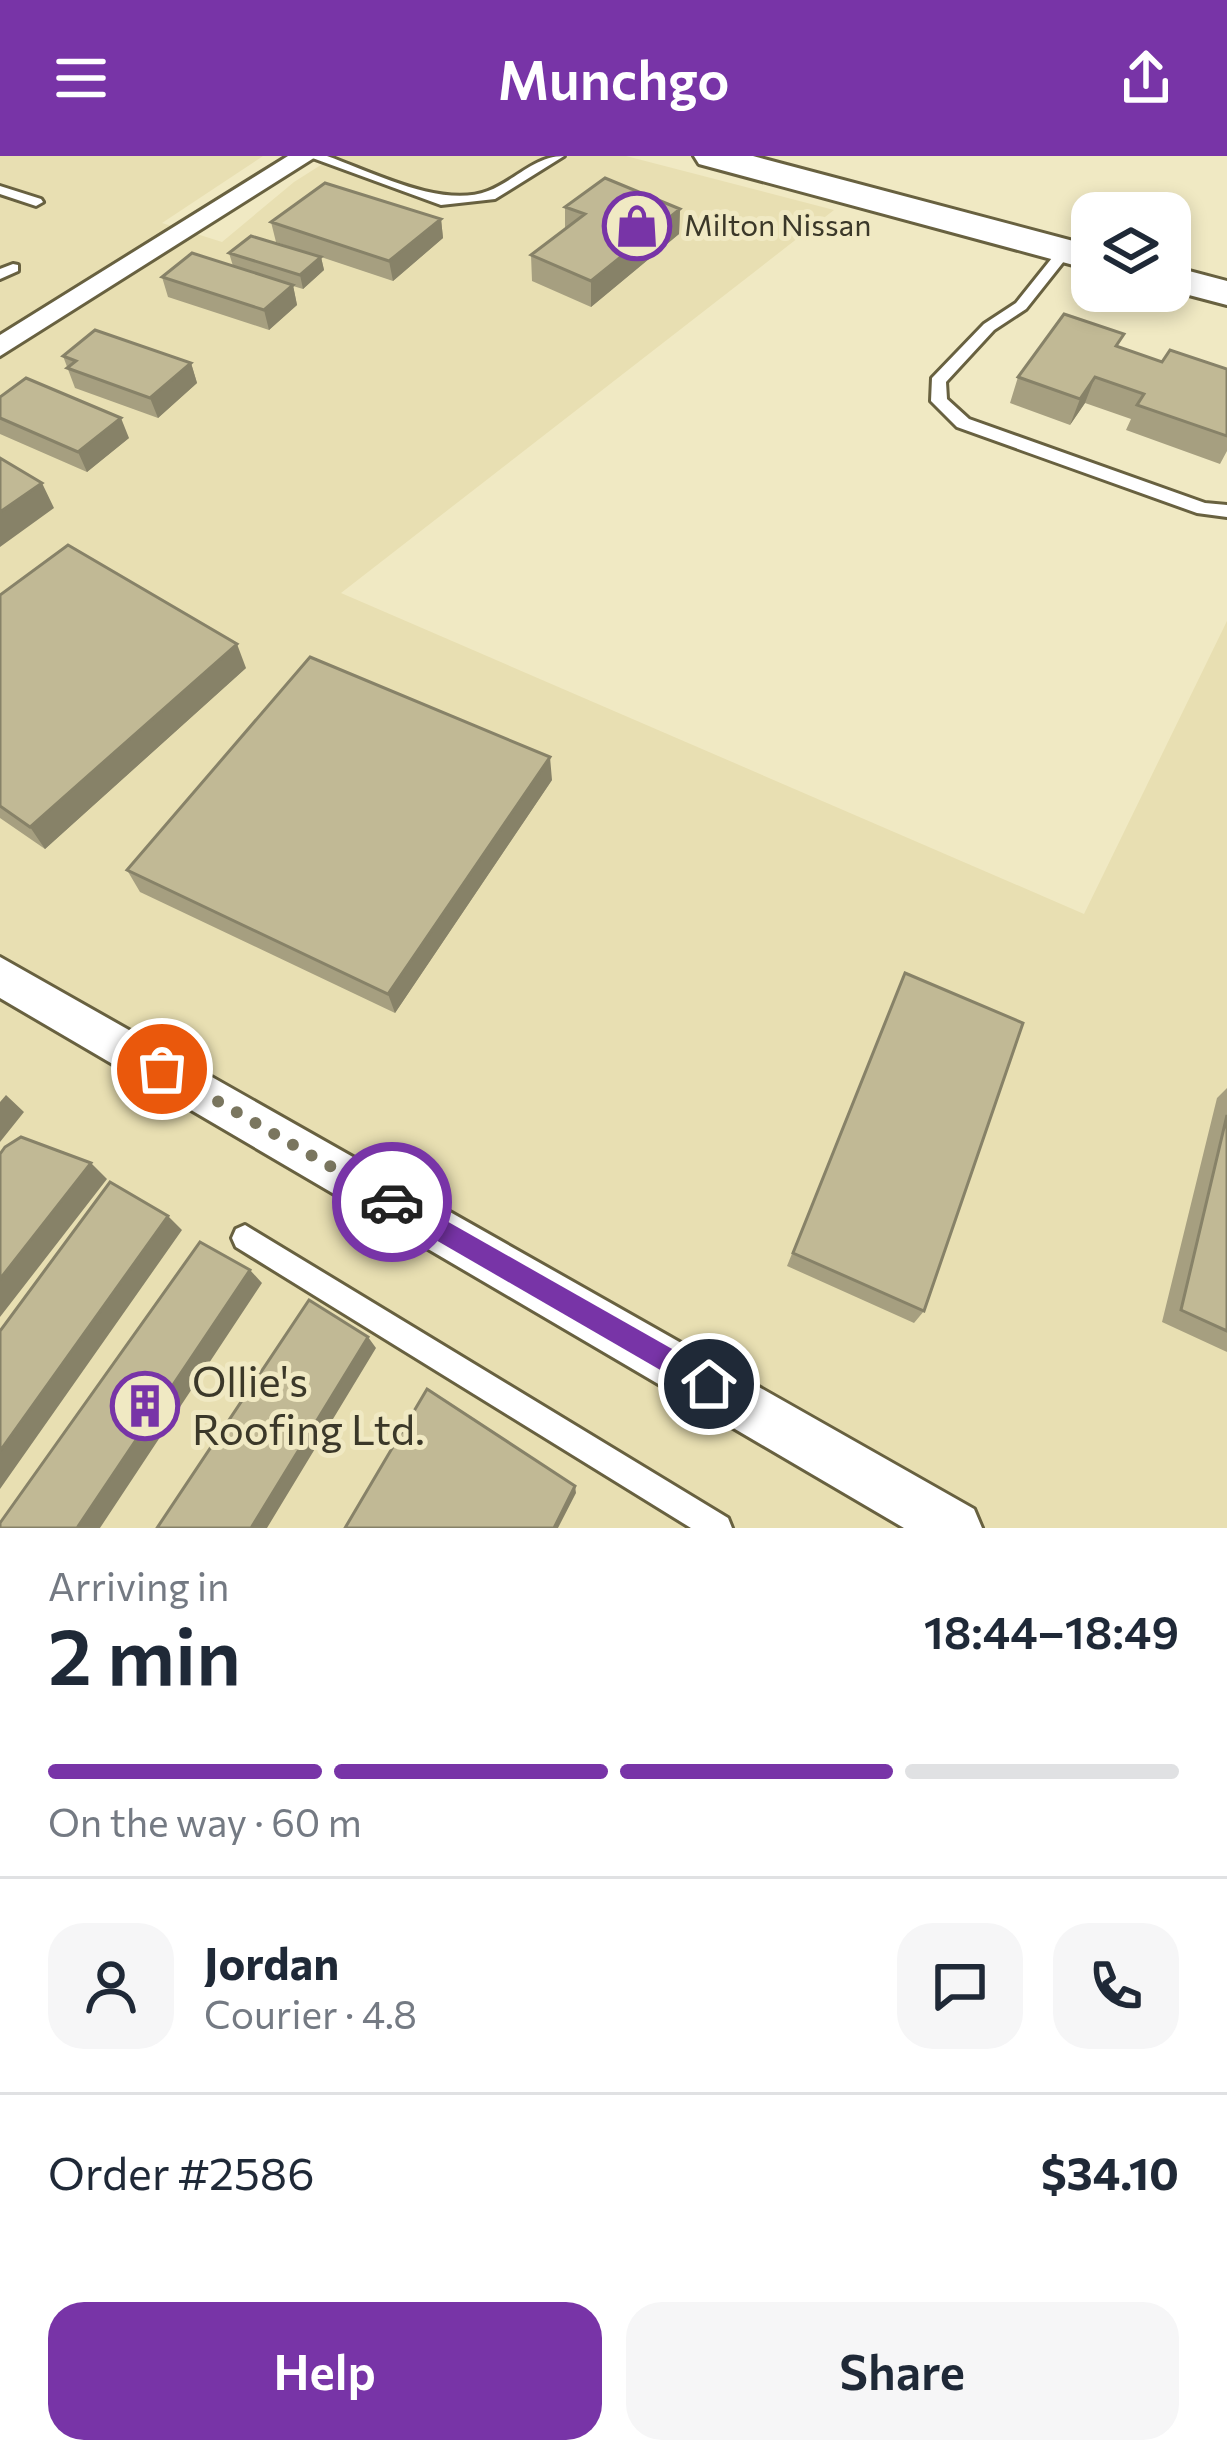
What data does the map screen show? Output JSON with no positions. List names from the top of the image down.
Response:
{
  "places": {
    "shop": ["Milton Nissan"],
    "building": ["Ollie's Roofing Ltd."]
  },
  "page": {
    "header": "Munchgo",
    "heading": ["2 min", "Arriving in", "18:44–18:49"],
    "panel": [
      "Jordan",
      "Courier · 4.8",
      "Order #2586",
      "$34.10"
    ],
    "bar": "On the way · 60 m",
    "buttons": ["Help", "Share"]
  }
}
